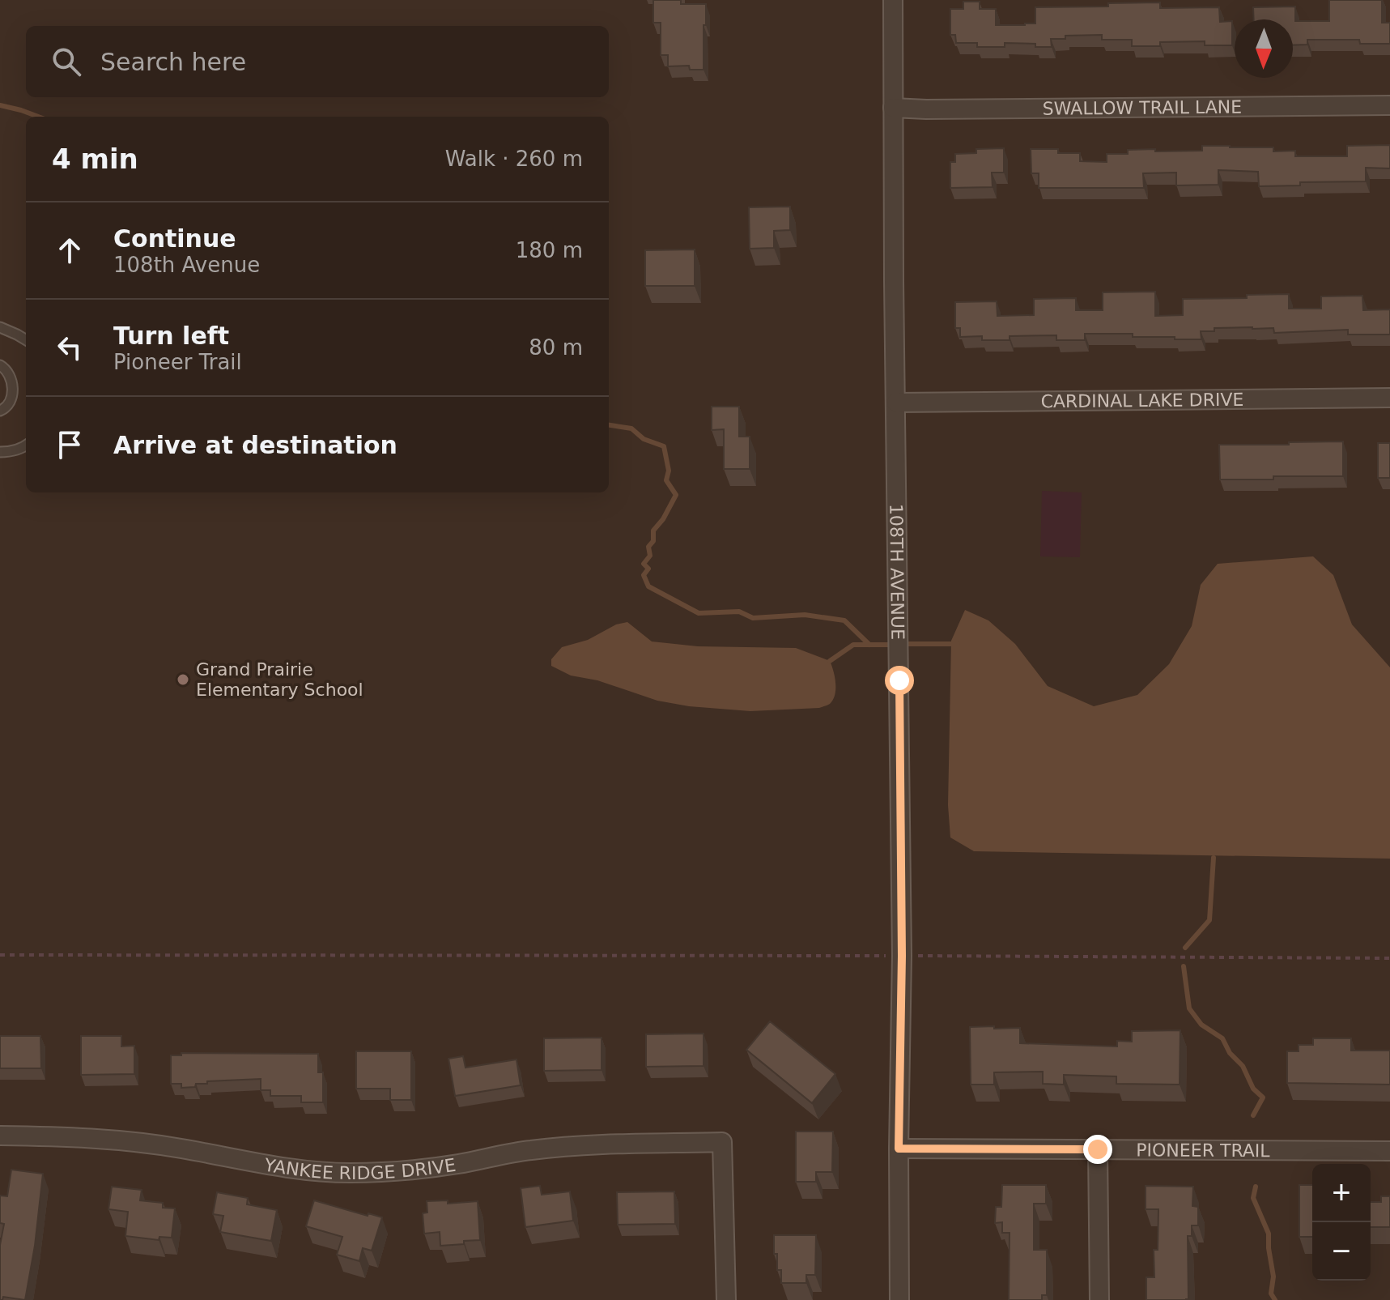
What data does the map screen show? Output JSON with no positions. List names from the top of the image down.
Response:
{
  "streets": {
    "street": [
      "SWALLOW TRAIL LANE",
      "CARDINAL LAKE DRIVE",
      "108TH AVENUE",
      "PIONEER TRAIL",
      "YANKEE RIDGE DRIVE"
    ]
  },
  "crossings": [
    ["SWALLOW TRAIL LANE", "108TH AVENUE"],
    ["CARDINAL LAKE DRIVE", "108TH AVENUE"],
    ["108TH AVENUE", "PIONEER TRAIL"]
  ],
  "places": ["Grand Prairie Elementary School"],
  "north": "bottom",
  "page": {
    "search": "Search here",
    "heading": ["4 min", "Walk · 260 m"],
    "list": [
      ["Continue", "108th Avenue", "180 m"],
      ["Turn left", "Pioneer Trail", "80 m"],
      "Arrive at destination"
    ],
    "map_buttons": ["+", "−"]
  }
}
